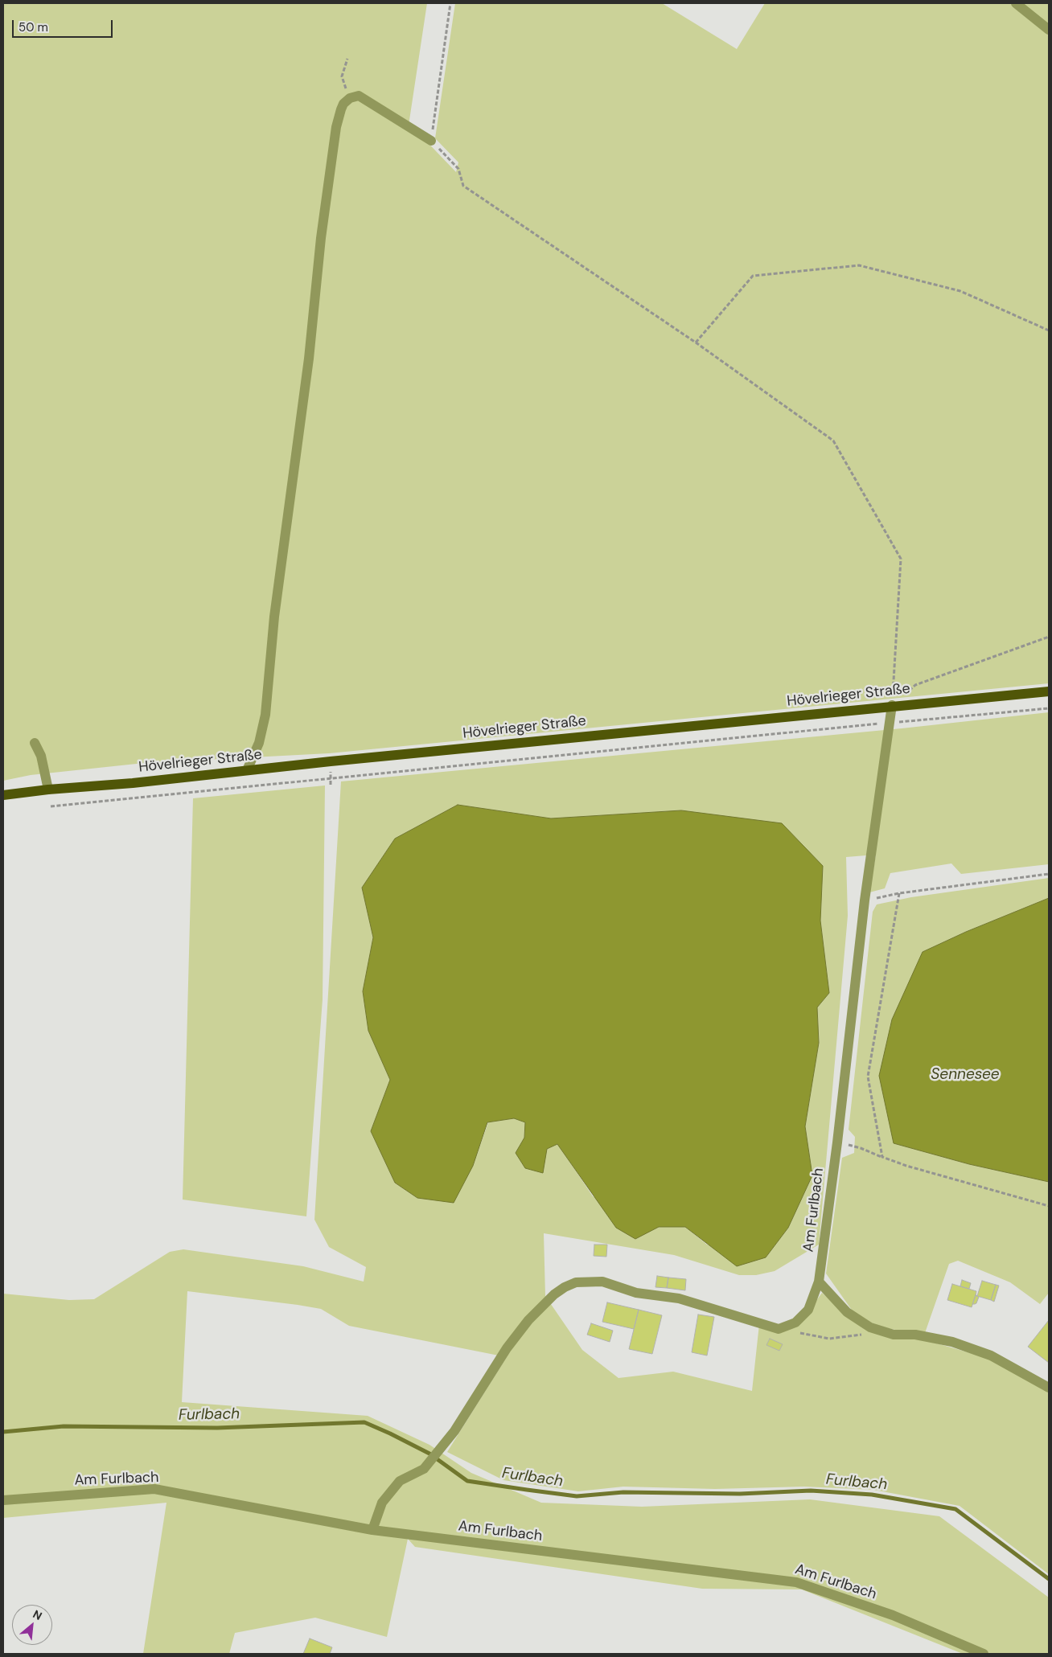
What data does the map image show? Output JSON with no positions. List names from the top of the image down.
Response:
{
  "streets": {
    "main road": ["Hövelrieger Straße"],
    "street": ["Am Furlbach"]
  },
  "crossings": [
    ["Hövelrieger Straße", "Am Furlbach"]
  ],
  "water": ["Sennesee", "Furlbach"],
  "scale_bar": "50 m",
  "north": "top right"
}
